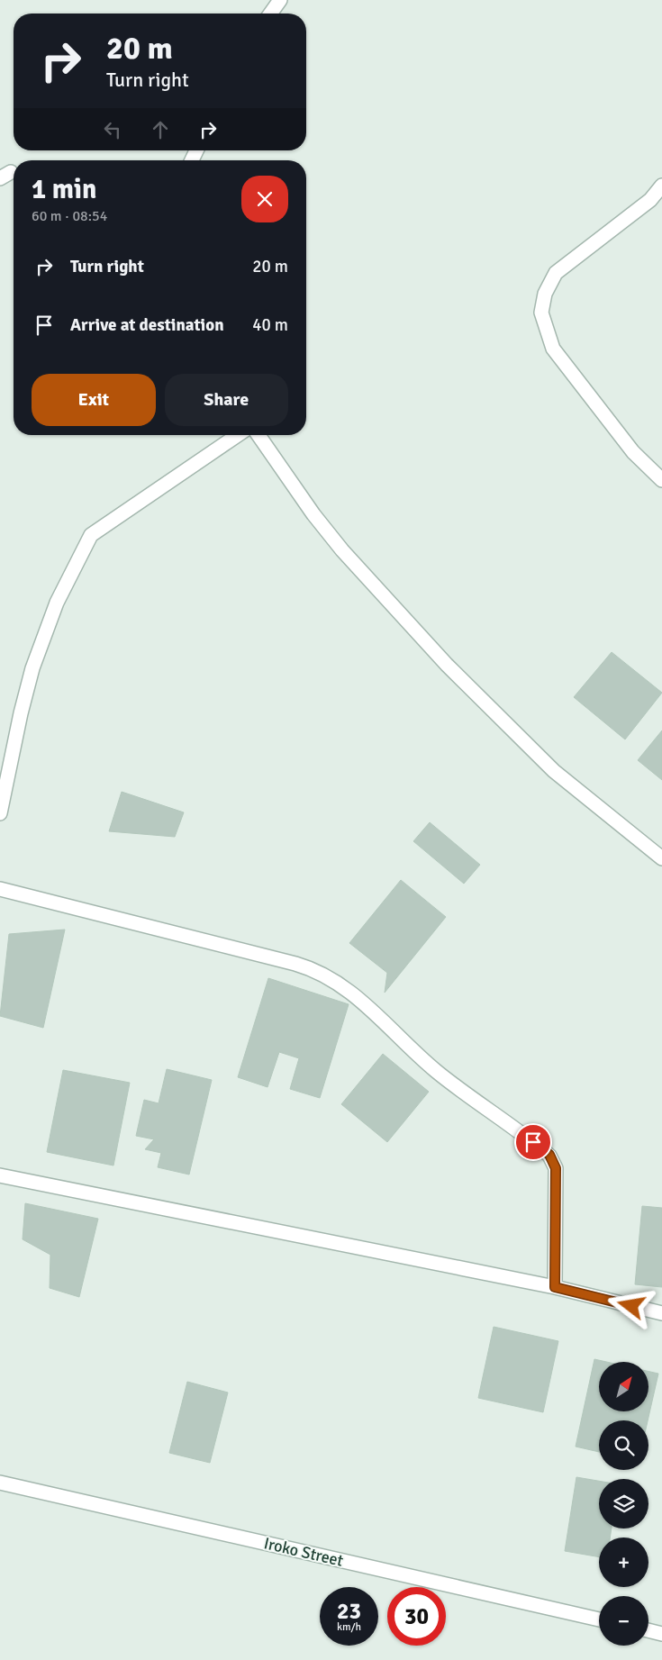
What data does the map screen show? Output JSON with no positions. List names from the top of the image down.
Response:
{
  "streets": {
    "street": ["Iroko Street"]
  },
  "north": "top right",
  "page": {
    "turn": ["20 m", "Turn right"],
    "heading": ["1 min", "60 m · 08:54"],
    "list": [
      {
        "name": "Turn right",
        "value": "20 m"
      },
      {
        "name": "Arrive at destination",
        "value": "40 m"
      }
    ],
    "buttons": ["Exit", "Share"],
    "map_buttons": ["+", "−"],
    "speed": "23 km/h",
    "limit": "30"
  }
}
